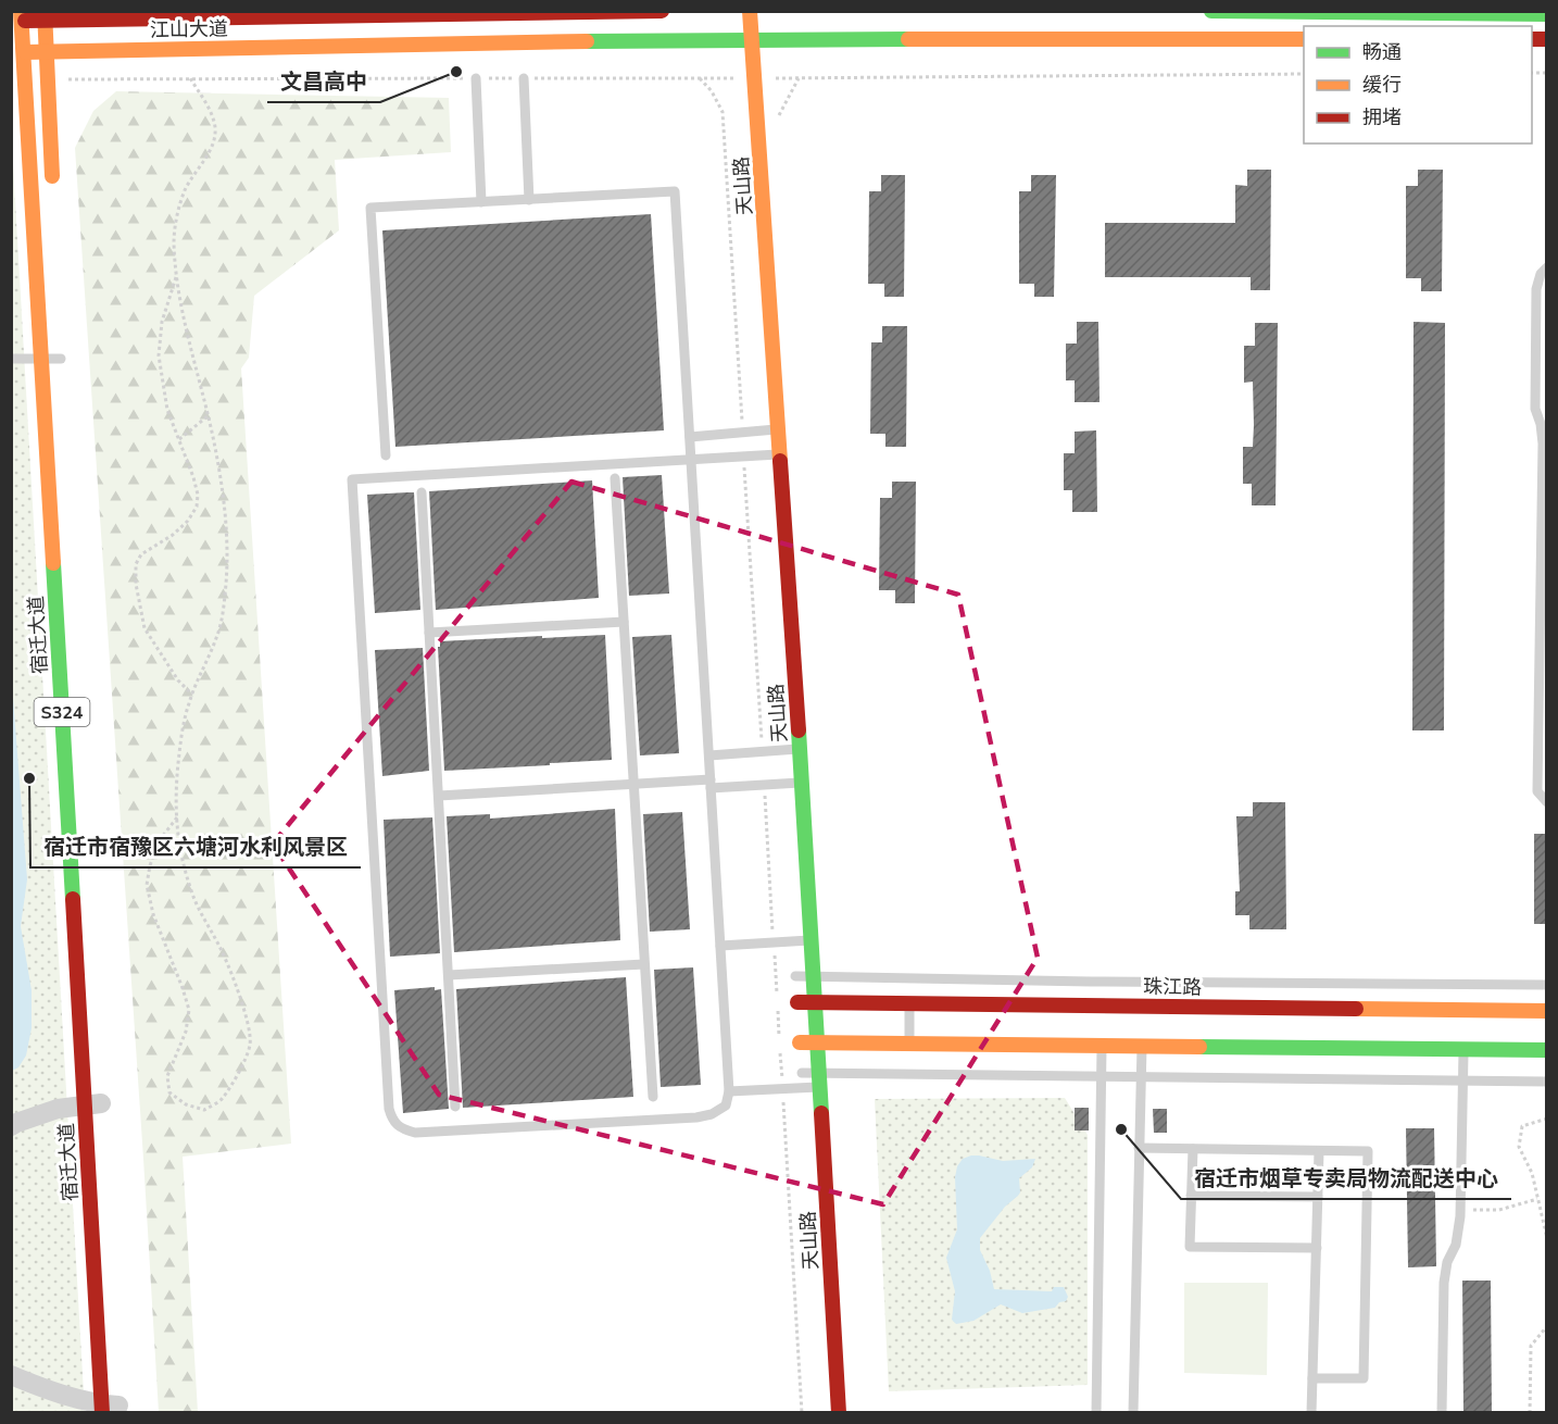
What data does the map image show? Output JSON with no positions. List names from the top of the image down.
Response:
{
  "streets": {
    "main road": [
      "江山大道",
      "天山路",
      "宿迁大道",
      "S324",
      "珠江路"
    ]
  },
  "crossings": [
    ["江山大道", "天山路"],
    ["江山大道", "宿迁大道"],
    ["天山路", "珠江路"]
  ],
  "places": ["文昌高中", "宿迁市宿豫区六塘河水利风景区", "宿迁市烟草专卖局物流配送中心"],
  "legend": ["畅通", "缓行", "拥堵"]
}
